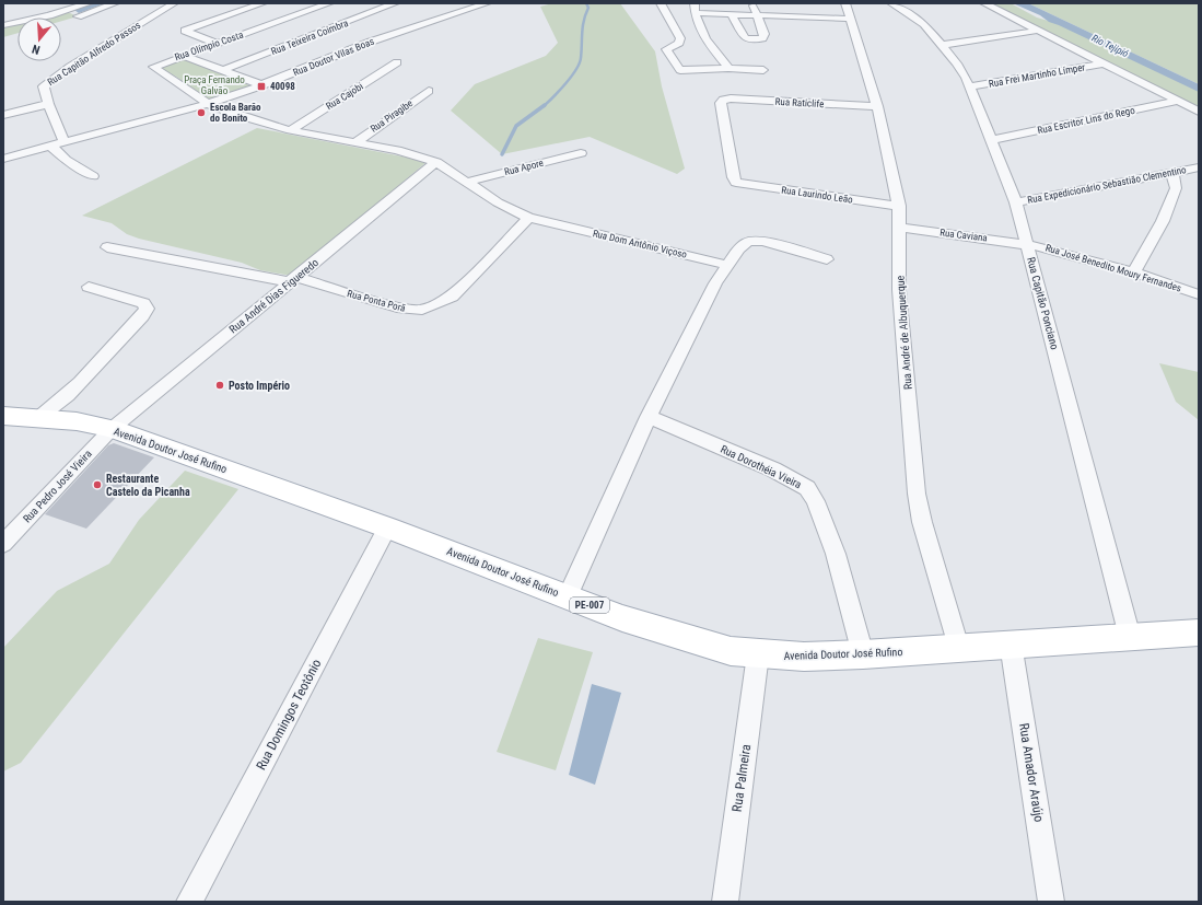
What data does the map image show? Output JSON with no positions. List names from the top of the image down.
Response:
{
  "streets": {
    "main road": ["Avenida Doutor José Rufino", "PE-007"],
    "street": [
      "Rua Teixeira Coimbra",
      "Rua Olímpio Costa",
      "Rua Capitão Alfredo Passos",
      "Rua Doutor Vilas Boas",
      "Rua Frei Martinho Límper",
      "Rua Cajobi",
      "Rua Raticlife",
      "Rua Piragibe",
      "Rua Escritor Lins do Rego",
      "Rua Apore",
      "Rua Expedicionário Sebastião Clementino",
      "Rua Laurindo Leão",
      "Rua Caviana",
      "Rua Dom Antônio Viçoso",
      "Rua José Benedito Moury Fernandes",
      "Rua André Dias Figueredo",
      "Rua Ponta Porã",
      "Rua Capitão Ponciano",
      "Rua André de Albuquerque",
      "Rua Dorothéia Vieira",
      "Rua Pedro José Vieira",
      "Rua Domingos Teotônio",
      "Rua Amador Araújo",
      "Rua Palmeira"
    ]
  },
  "crossings": [
    ["Rua Olímpio Costa", "Rua Doutor Vilas Boas"],
    ["Rua Olímpio Costa", "Rua Dom Antônio Viçoso"],
    ["Rua Capitão Alfredo Passos", "Rua Doutor Vilas Boas"],
    ["Rua Doutor Vilas Boas", "Rua Dom Antônio Viçoso"],
    ["Rua Frei Martinho Límper", "Rua Capitão Ponciano"],
    ["Rua Cajobi", "Rua Dom Antônio Viçoso"],
    ["Rua Raticlife", "Rua Laurindo Leão"],
    ["Rua Raticlife", "Rua André de Albuquerque"],
    ["Rua Piragibe", "Rua Dom Antônio Viçoso"],
    ["Rua Escritor Lins do Rego", "Rua Capitão Ponciano"],
    ["Rua Apore", "Rua Dom Antônio Viçoso"],
    ["Rua Expedicionário Sebastião Clementino", "Rua Capitão Ponciano"],
    ["Rua Laurindo Leão", "Rua André de Albuquerque"],
    ["Rua Caviana", "Rua José Benedito Moury Fernandes"],
    ["Rua Caviana", "Rua Capitão Ponciano"],
    ["Rua Caviana", "Rua André de Albuquerque"],
    ["Rua Dom Antônio Viçoso", "Rua André Dias Figueredo"],
    ["Rua Dom Antônio Viçoso", "Rua Ponta Porã"],
    ["Rua José Benedito Moury Fernandes", "Rua Capitão Ponciano"],
    ["Rua André Dias Figueredo", "Rua Ponta Porã"],
    ["Rua André Dias Figueredo", "Avenida Doutor José Rufino"],
    ["Rua André Dias Figueredo", "Rua Pedro José Vieira"],
    ["Rua Capitão Ponciano", "Avenida Doutor José Rufino"],
    ["Rua André de Albuquerque", "Avenida Doutor José Rufino"],
    ["Avenida Doutor José Rufino", "Rua Dorothéia Vieira"],
    ["Avenida Doutor José Rufino", "Rua Pedro José Vieira"],
    ["Avenida Doutor José Rufino", "Rua Domingos Teotônio"],
    ["Avenida Doutor José Rufino", "Rua Amador Araújo"],
    ["Avenida Doutor José Rufino", "Rua Palmeira"]
  ],
  "water": ["Rio Tejipió"],
  "parks": ["Praça Fernando Galvão"],
  "places": {
    "transit": ["40098"],
    "other": ["Escola Barão do Bonito", "Posto Império", "Restaurante Castelo da Picanha"]
  },
  "north": "bottom"
}
